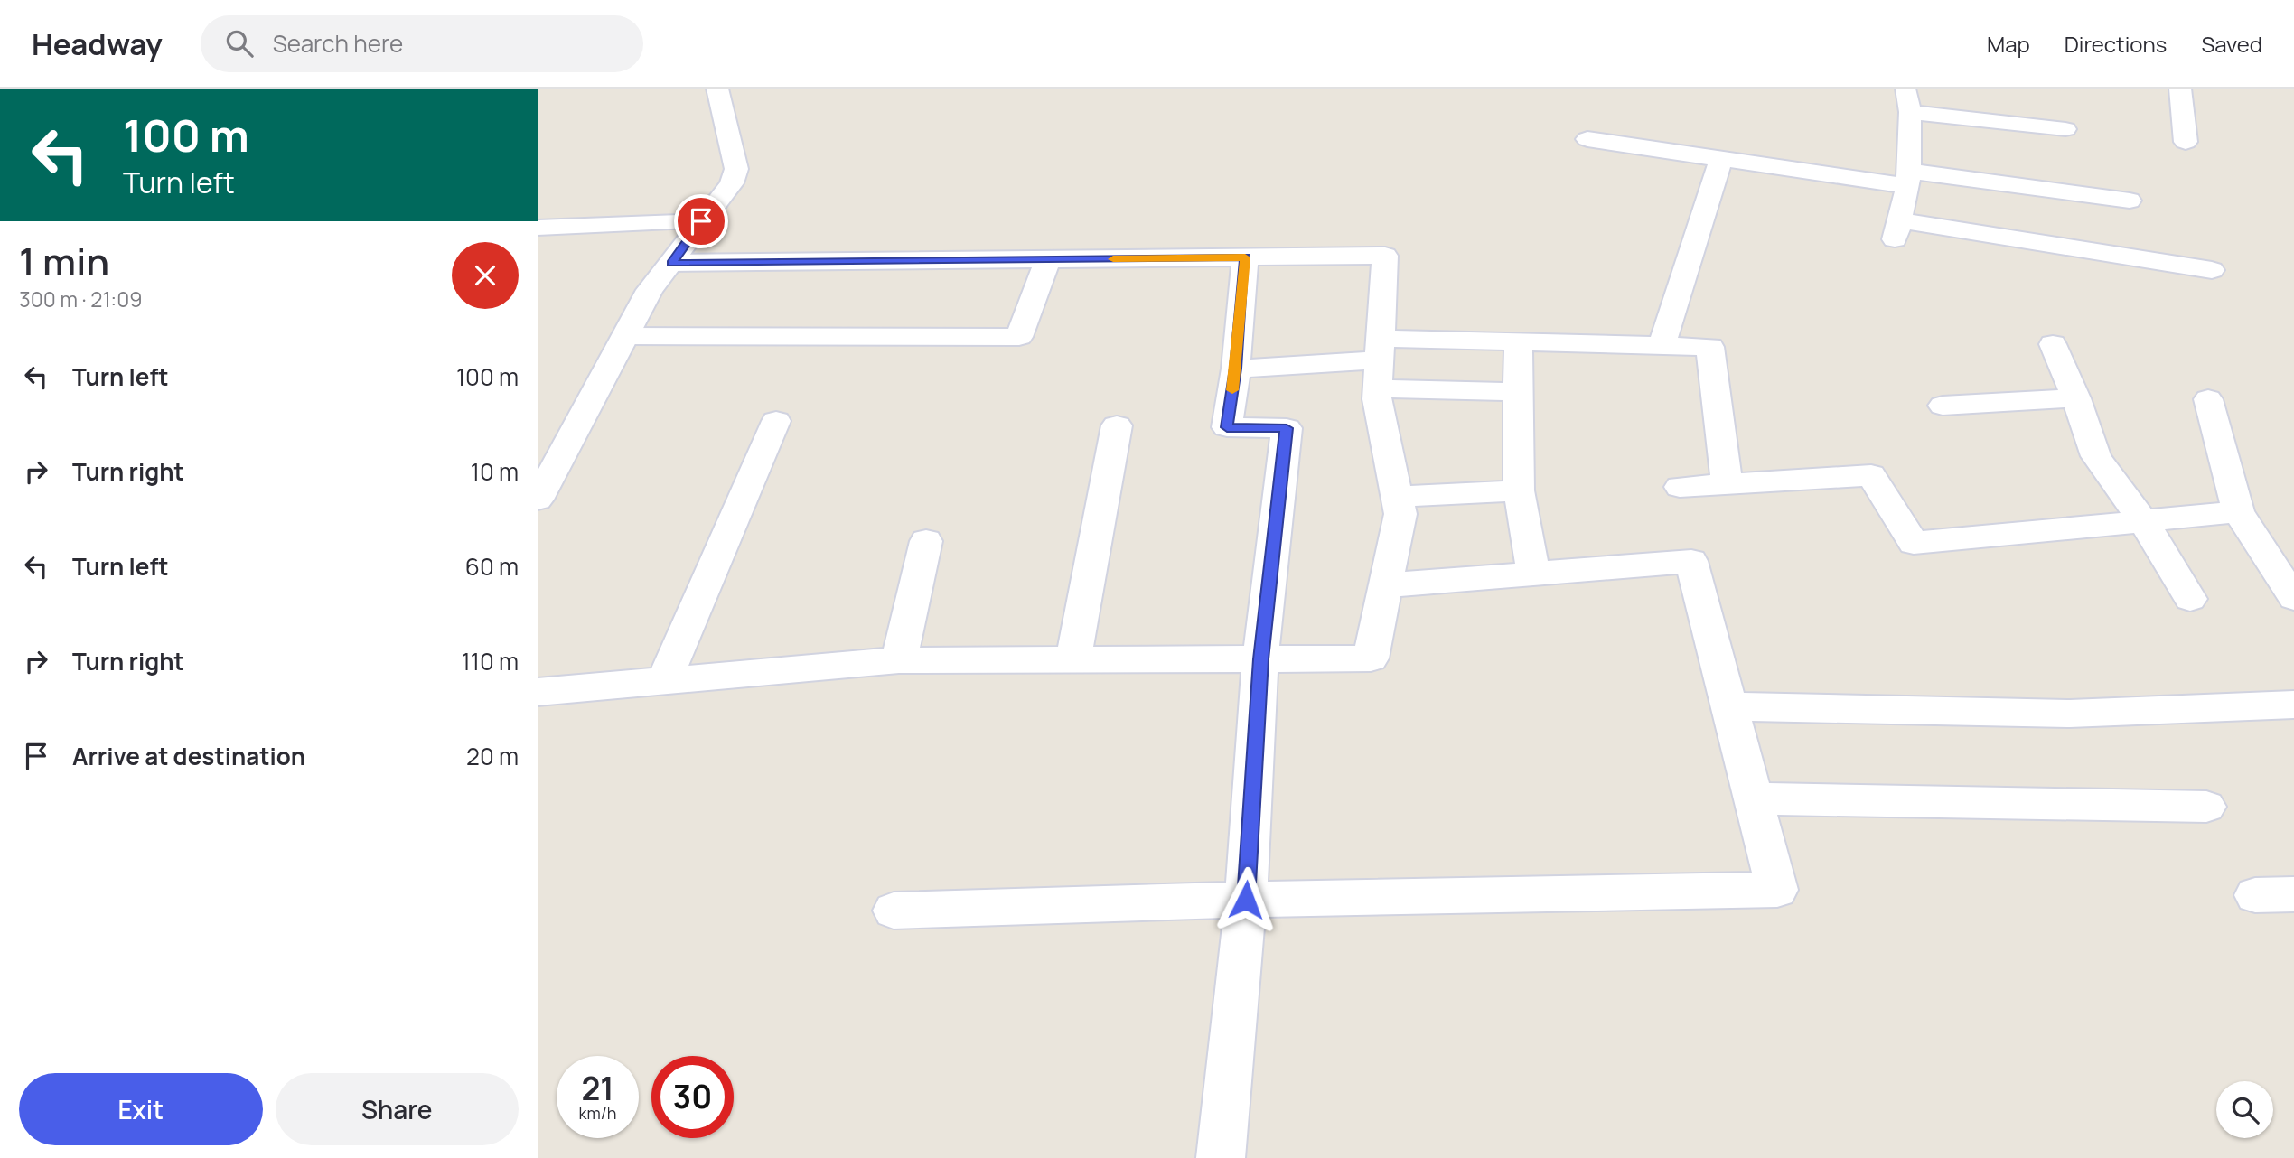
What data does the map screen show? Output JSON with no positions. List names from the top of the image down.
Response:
{
  "page": {
    "header": "Headway",
    "search": "Search here",
    "nav": ["Map", "Directions", "Saved"],
    "turn": ["100 m", "Turn left"],
    "heading": ["1 min", "300 m · 21:09"],
    "list": [
      {
        "name": "Turn left",
        "value": "100 m"
      },
      {
        "name": "Turn right",
        "value": "10 m"
      },
      {
        "name": "Turn left",
        "value": "60 m"
      },
      {
        "name": "Turn right",
        "value": "110 m"
      },
      {
        "name": "Arrive at destination",
        "value": "20 m"
      }
    ],
    "speed": "21 km/h",
    "limit": "30",
    "buttons": ["Exit", "Share"]
  }
}
